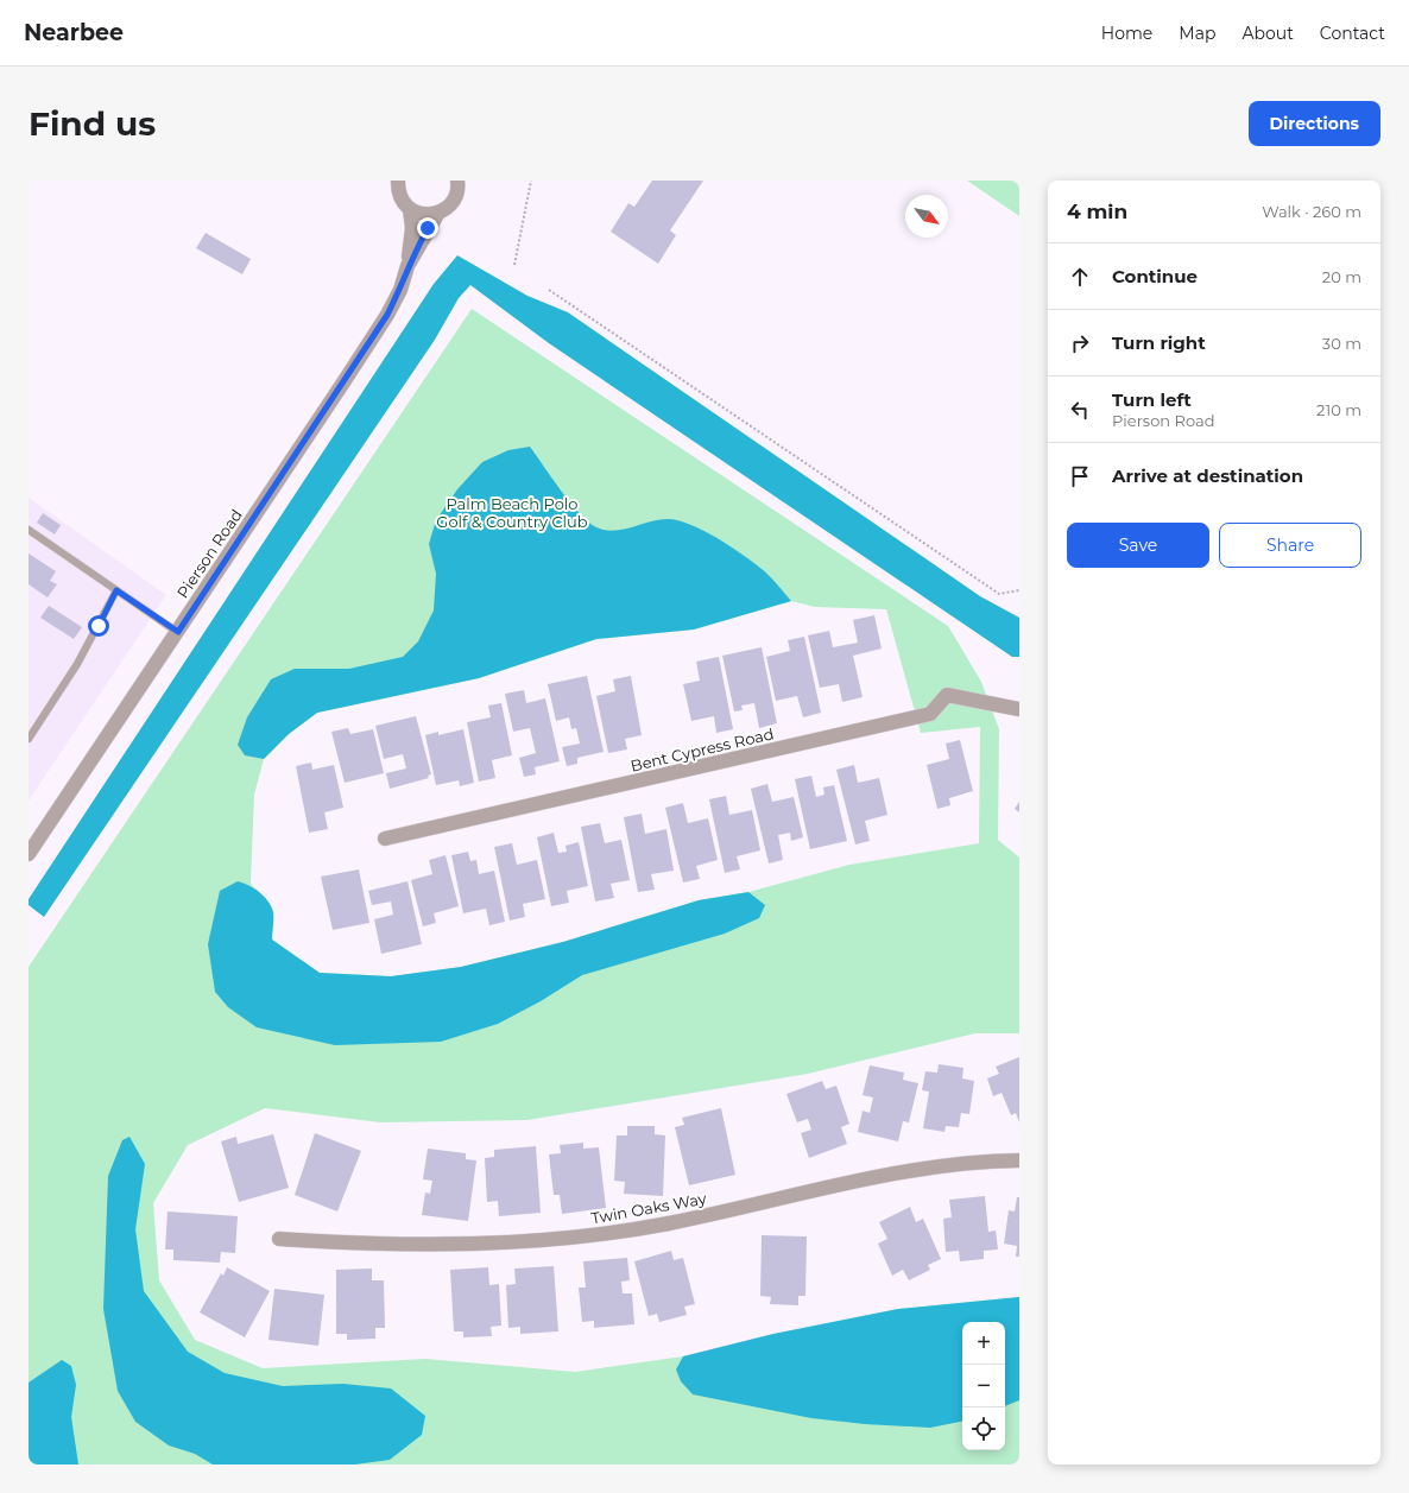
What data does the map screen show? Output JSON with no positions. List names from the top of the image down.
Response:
{
  "streets": {
    "street": ["Pierson Road", "Bent Cypress Road", "Twin Oaks Way"]
  },
  "parks": ["Palm Beach Polo Golf & Country Club"],
  "north": "bottom right",
  "page": {
    "header": "Nearbee",
    "nav": [
      "Home",
      "Map",
      "About",
      "Contact"
    ],
    "buttons": [
      "Directions",
      ["Save", "Share"]
    ],
    "title": "Find us",
    "heading": ["4 min", "Walk · 260 m"],
    "list": [
      ["Continue", "20 m"],
      ["Turn right", "30 m"],
      ["Turn left", "Pierson Road", "210 m"],
      "Arrive at destination"
    ],
    "map_buttons": ["+", "−"]
  }
}
